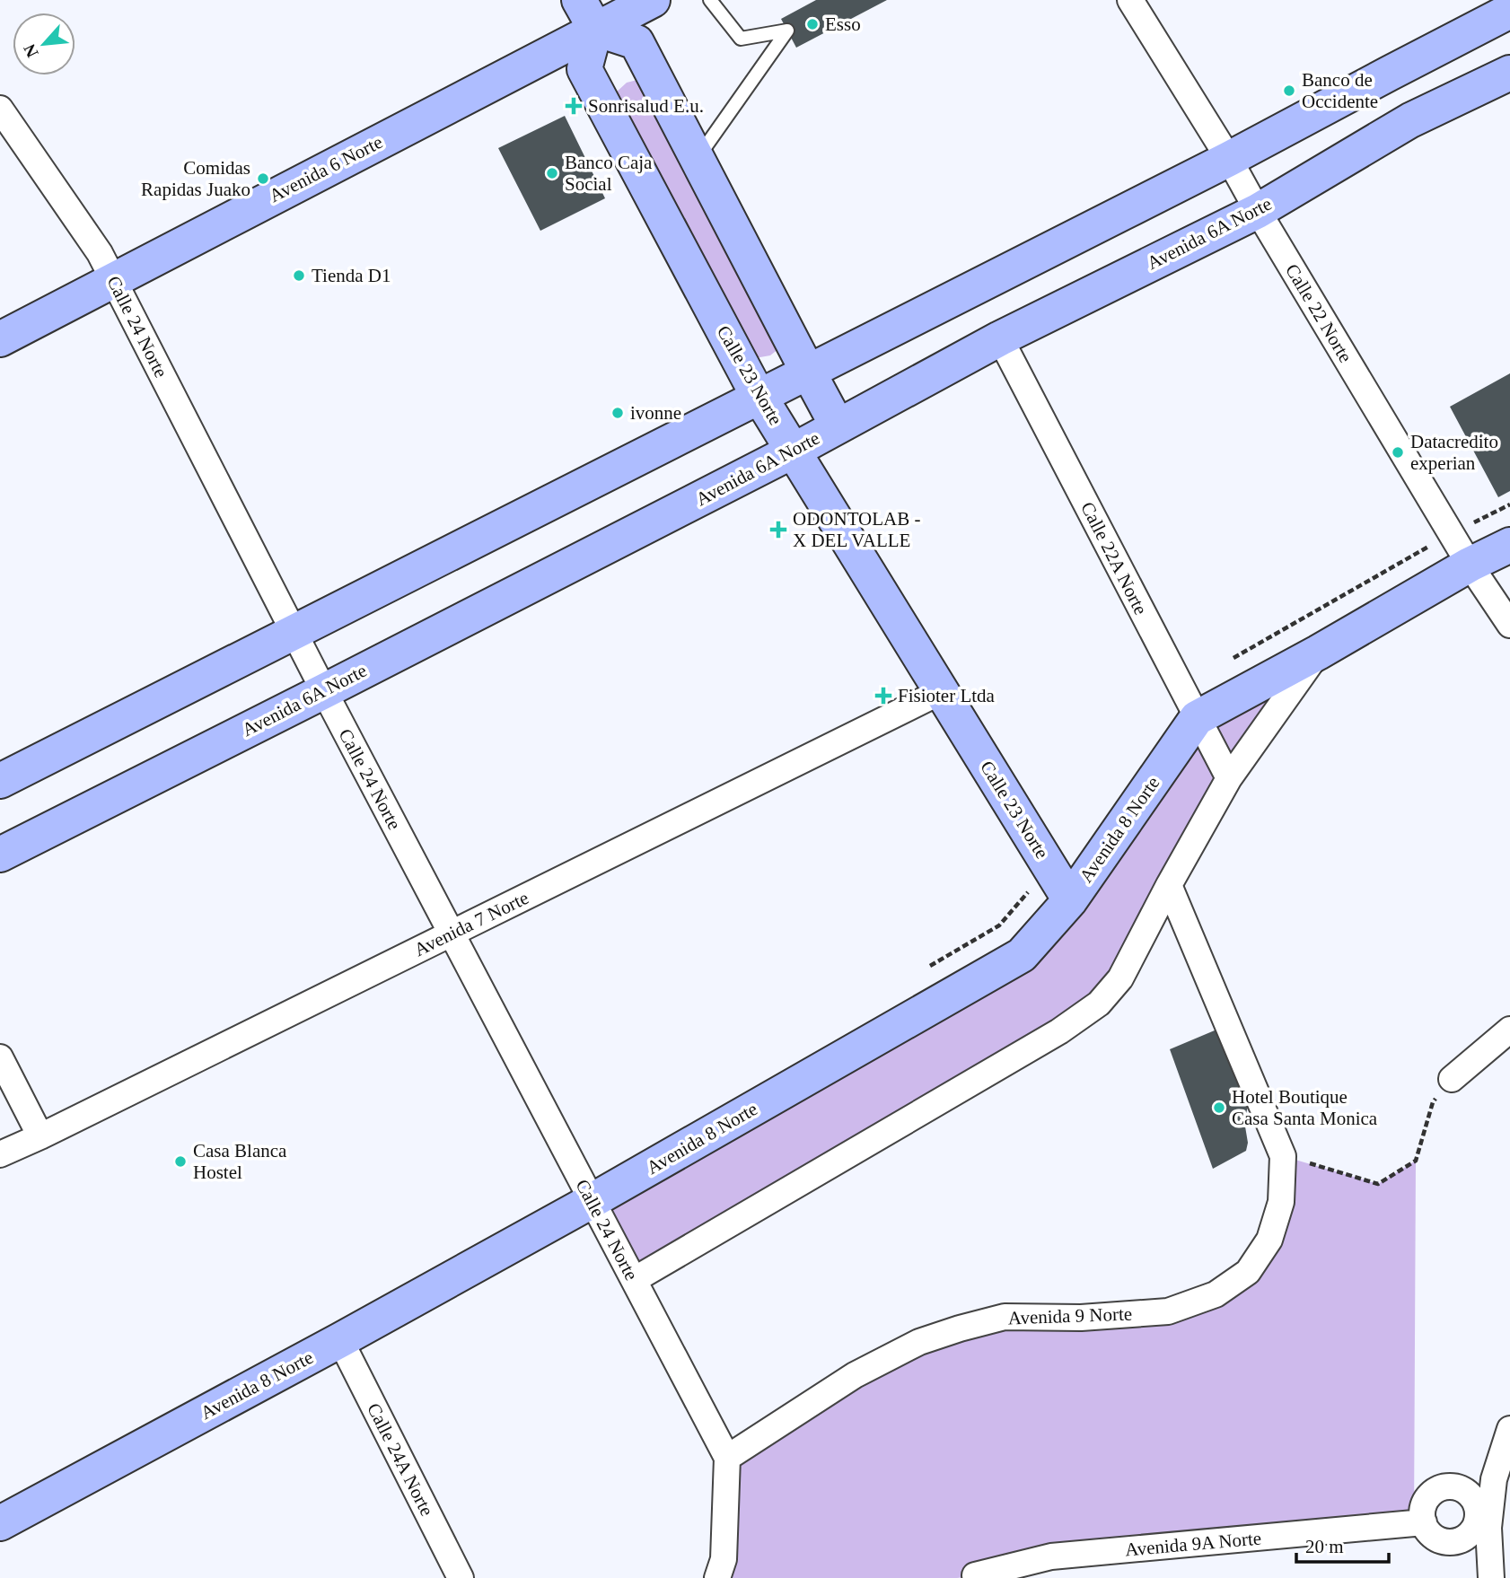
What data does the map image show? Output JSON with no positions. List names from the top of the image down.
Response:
{
  "streets": {
    "street": [
      "Avenida 6 Norte",
      "Avenida 6A Norte",
      "Calle 22 Norte",
      "Calle 24 Norte",
      "Calle 23 Norte",
      "Calle 22A Norte",
      "Avenida 8 Norte",
      "Avenida 7 Norte",
      "Avenida 9 Norte",
      "Calle 24A Norte",
      "Avenida 9A Norte"
    ]
  },
  "crossings": [
    ["Avenida 6 Norte", "Calle 24 Norte"],
    ["Avenida 6 Norte", "Calle 23 Norte"],
    ["Avenida 6A Norte", "Calle 22 Norte"],
    ["Avenida 6A Norte", "Calle 24 Norte"],
    ["Avenida 6A Norte", "Calle 23 Norte"],
    ["Avenida 6A Norte", "Calle 22A Norte"],
    ["Calle 22 Norte", "Avenida 8 Norte"],
    ["Calle 24 Norte", "Avenida 8 Norte"],
    ["Calle 24 Norte", "Avenida 7 Norte"],
    ["Calle 24 Norte", "Avenida 9 Norte"],
    ["Calle 23 Norte", "Avenida 8 Norte"],
    ["Calle 23 Norte", "Avenida 7 Norte"],
    ["Calle 22A Norte", "Avenida 8 Norte"],
    ["Avenida 8 Norte", "Calle 24A Norte"]
  ],
  "places": {
    "other": [
      "Esso",
      "Banco de Occidente",
      "Banco Caja Social",
      "Comidas Rapidas Juako",
      "Tienda D1",
      "ivonne",
      "Datacredito experian",
      "Hotel Boutique Casa Santa Monica",
      "Casa Blanca Hostel"
    ],
    "health": ["Sonrisalud E.u.", "ODONTOLAB - X DEL VALLE", "Fisioter Ltda"]
  },
  "scale_bar": "20 m",
  "north": "bottom left"
}
